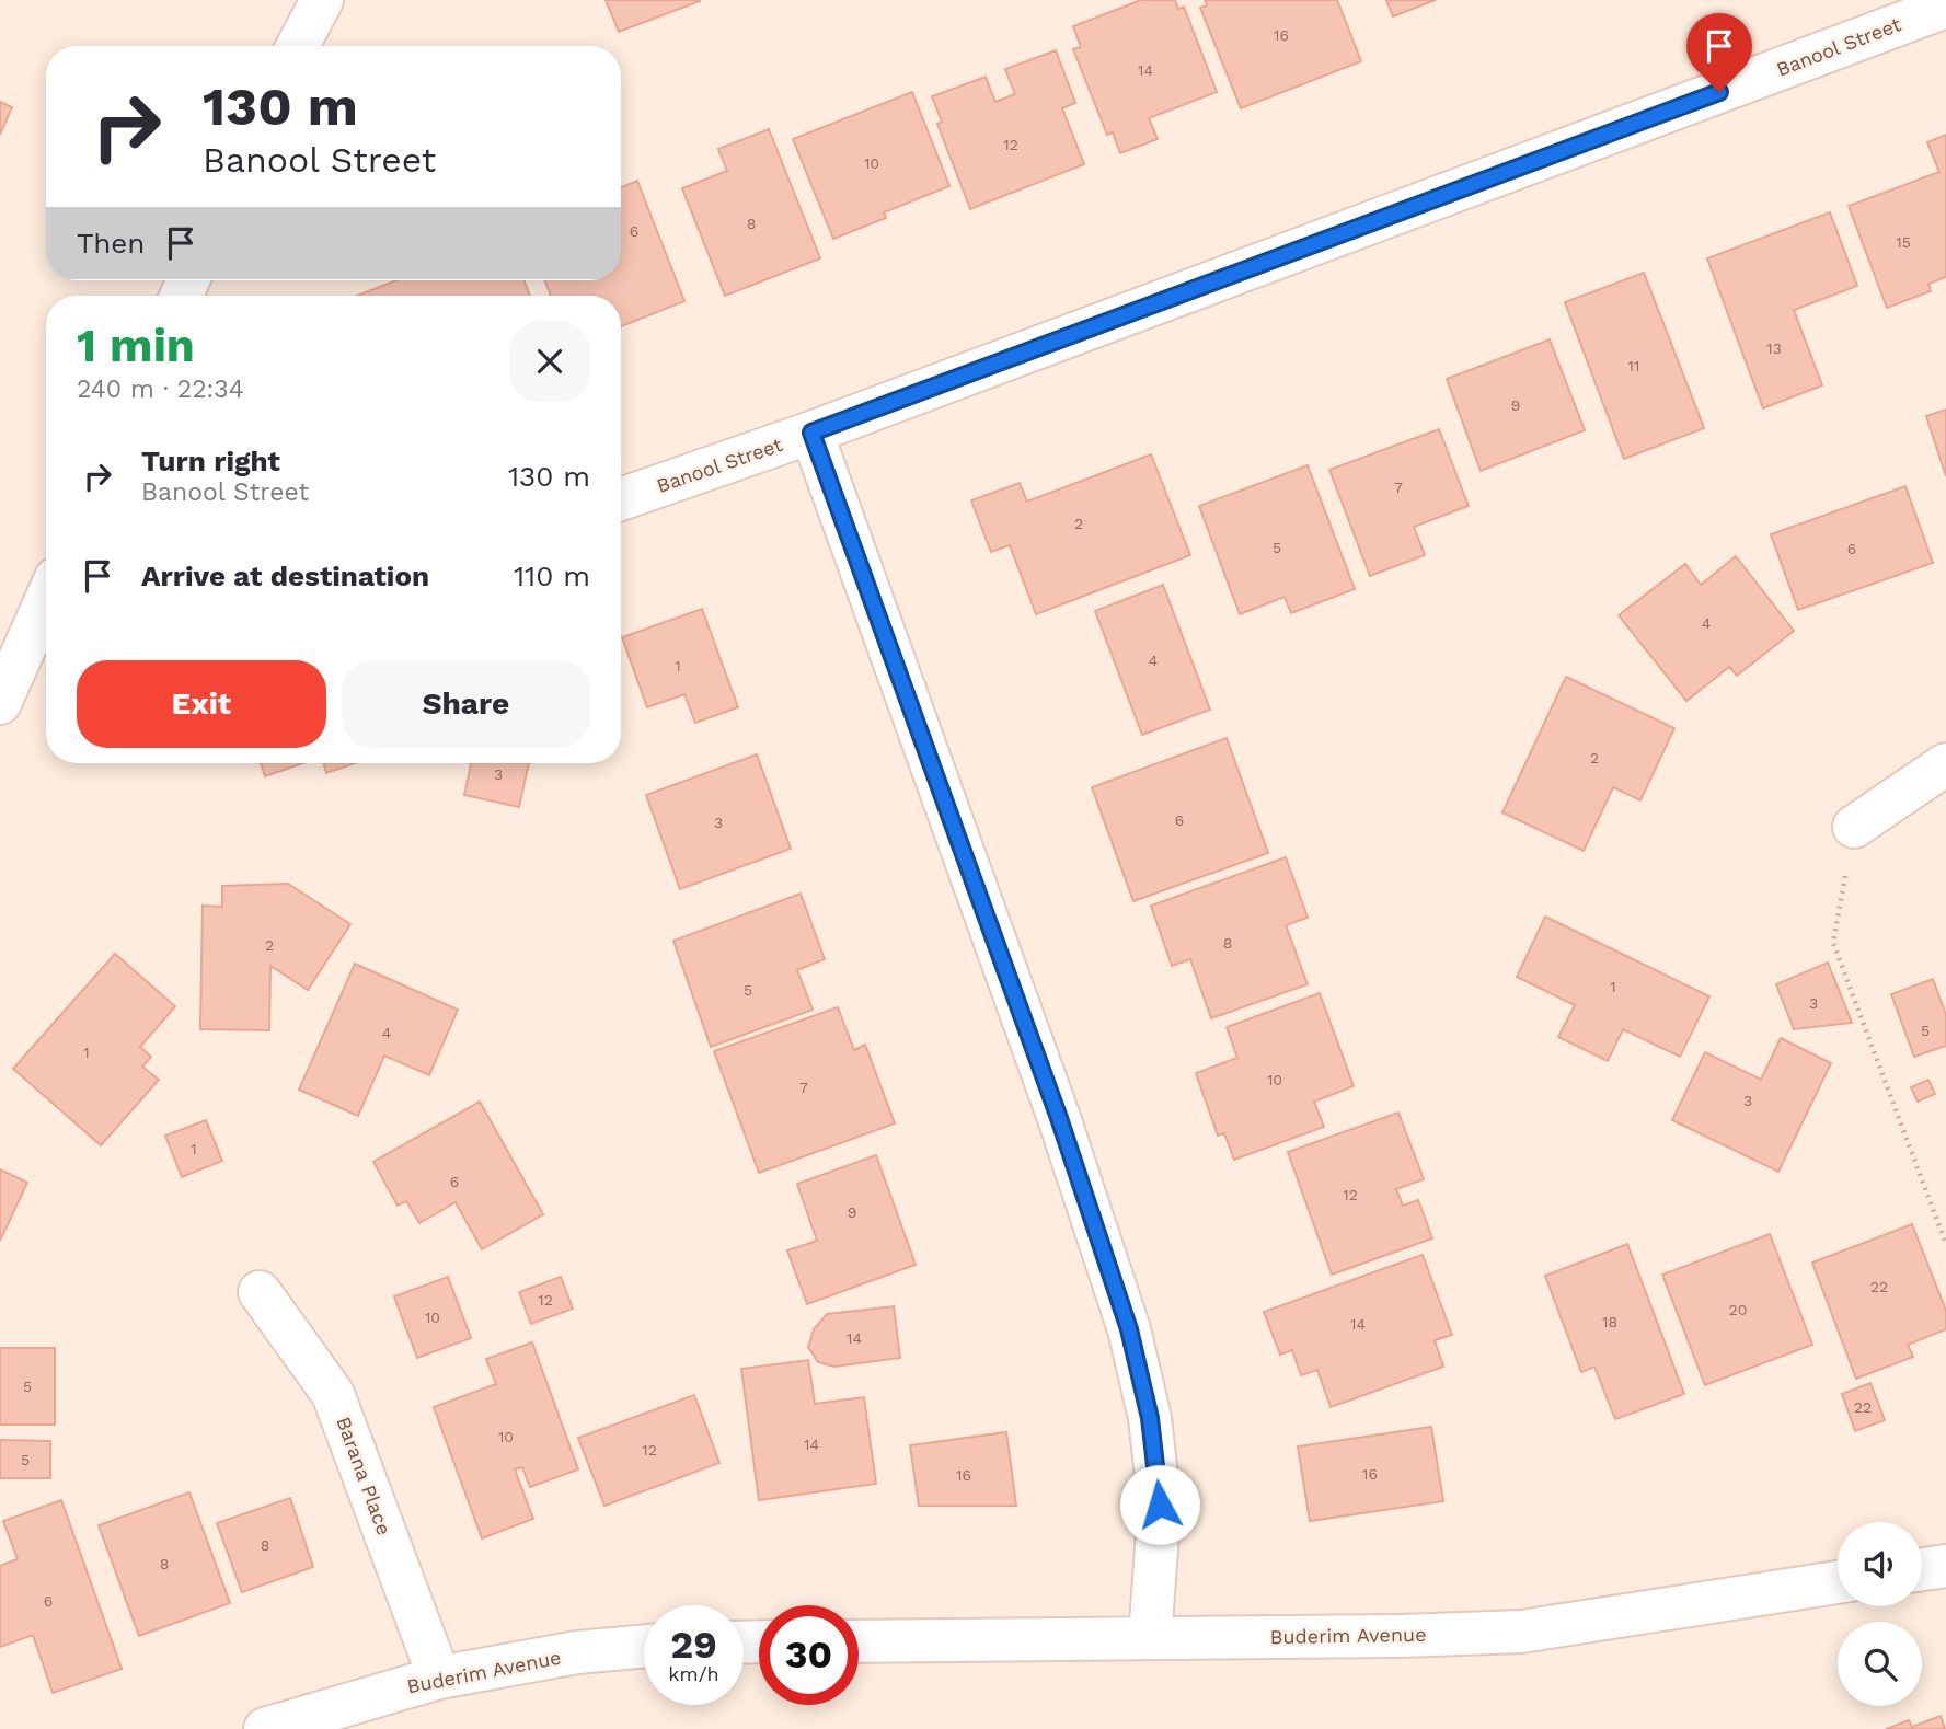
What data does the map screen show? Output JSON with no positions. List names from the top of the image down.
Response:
{
  "streets": {
    "street": ["Banool Street", "Barana Place", "Buderim Avenue"]
  },
  "crossings": [
    ["Barana Place", "Buderim Avenue"]
  ],
  "house_numbers": [
    "16",
    "14",
    "12",
    "10",
    "8",
    "6",
    "15",
    "13",
    "11",
    "9",
    "7",
    "2",
    "5",
    "6",
    "4",
    "4",
    "1",
    "2",
    "3",
    "6",
    "3",
    "8",
    "2",
    "1",
    "5",
    "3",
    "5",
    "4",
    "1",
    "10",
    "7",
    "3",
    "1",
    "6",
    "12",
    "9",
    "22",
    "12",
    "20",
    "10",
    "18",
    "14",
    "14",
    "5",
    "22",
    "10",
    "14",
    "12",
    "5",
    "16",
    "16",
    "8",
    "8",
    "6"
  ],
  "page": {
    "turn": ["130 m", "Banool Street"],
    "then": "Then",
    "heading": ["1 min", "240 m · 22:34"],
    "list": [
      {
        "name": "Turn right",
        "note": "Banool Street",
        "value": "130 m"
      },
      {
        "name": "Arrive at destination",
        "value": "110 m"
      }
    ],
    "buttons": ["Exit", "Share"],
    "speed": "29 km/h",
    "limit": "30"
  }
}
